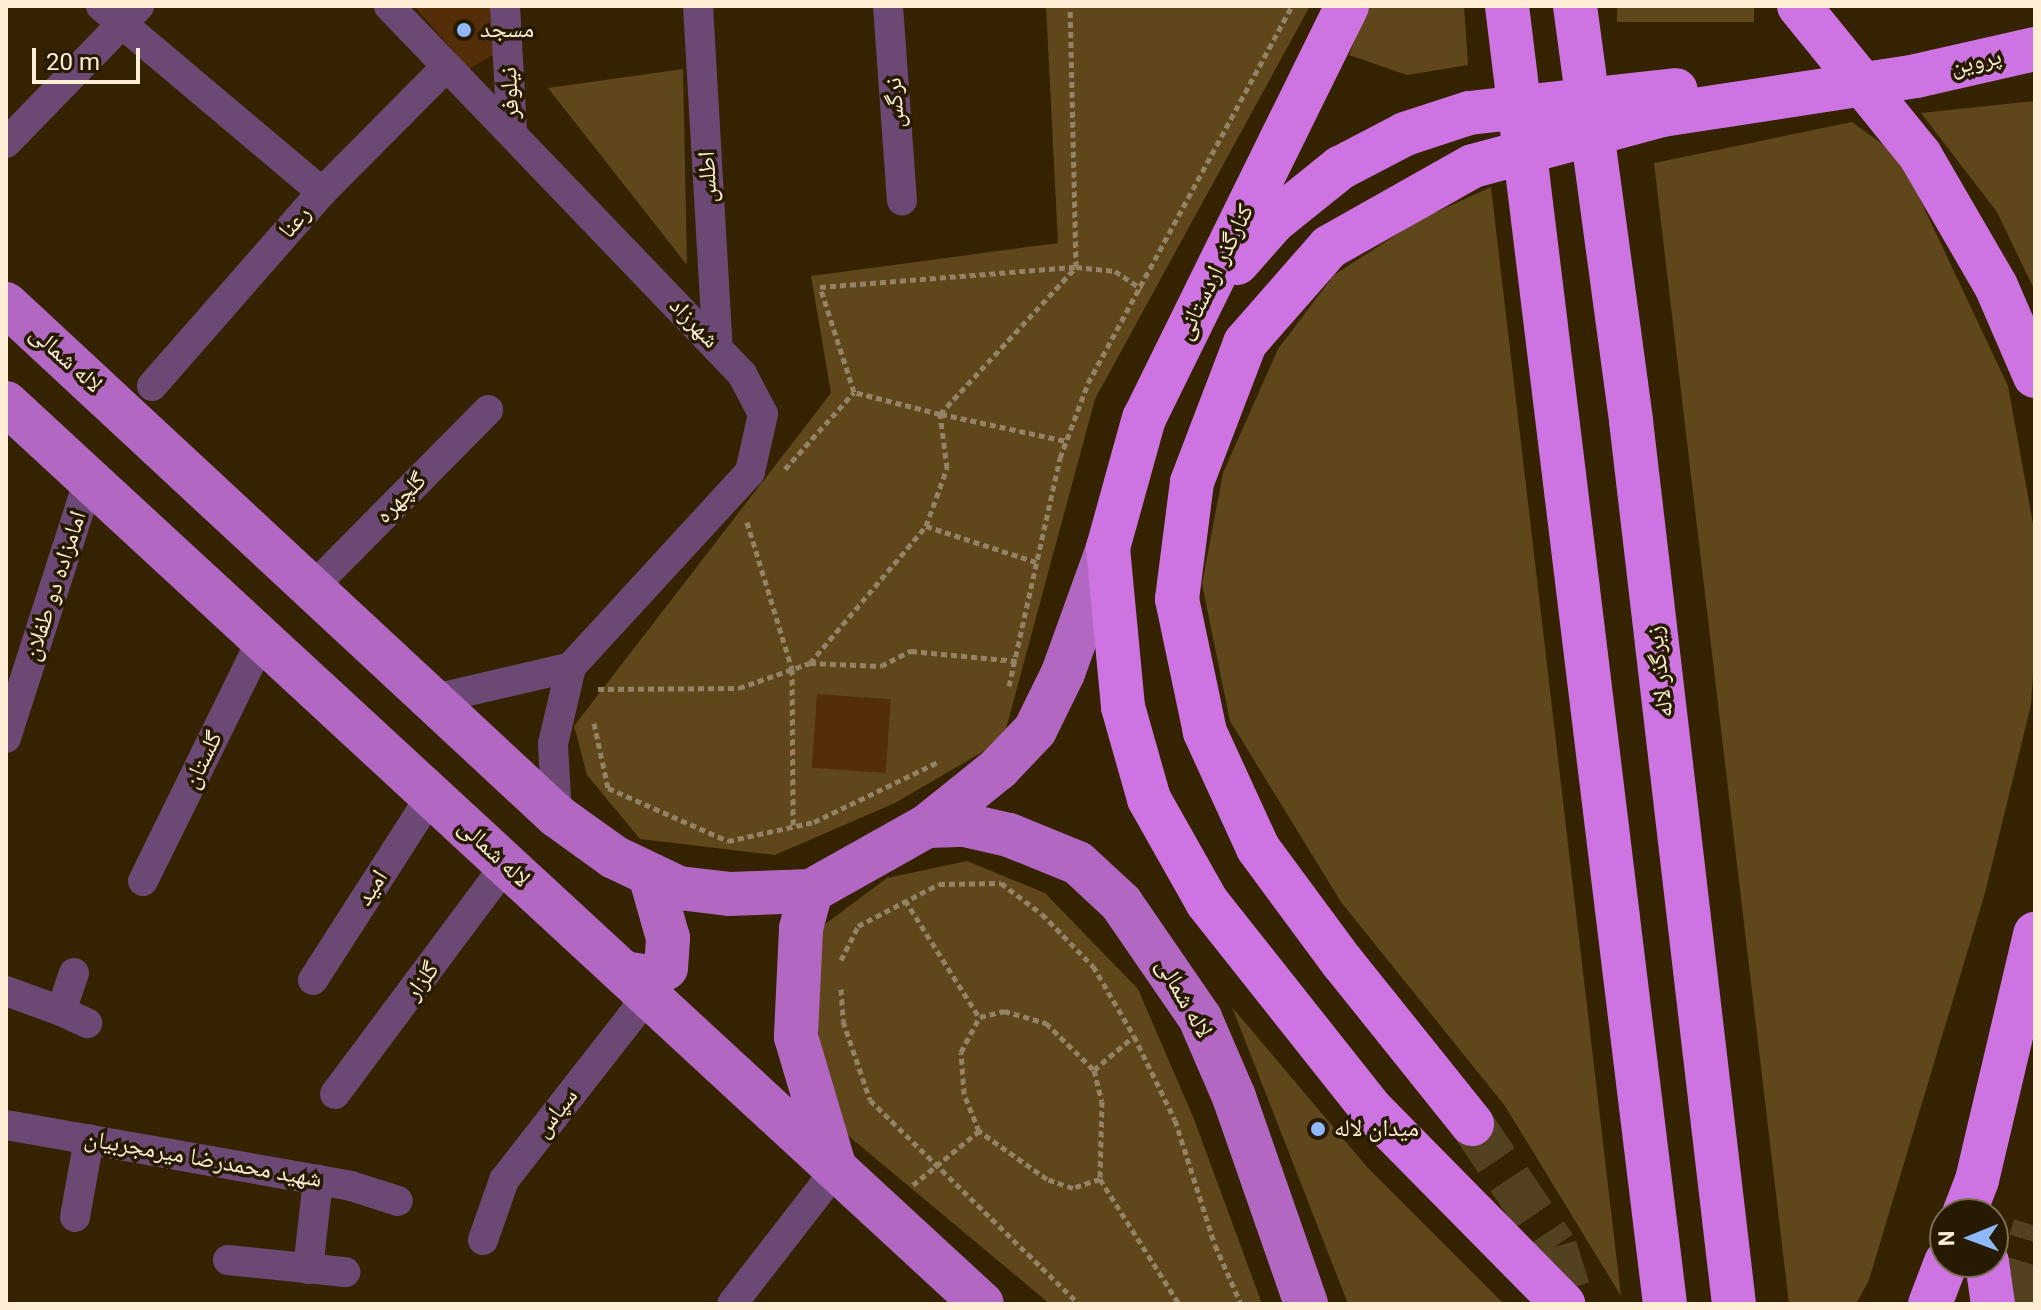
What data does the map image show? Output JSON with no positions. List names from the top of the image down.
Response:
{
  "streets": {
    "highway": ["پروین", "کنارگذر اردستانی", "زیرگذر لاله"],
    "main road": ["لاله شمالی"],
    "street": [
      "نیلوفر",
      "نرگس",
      "اطلس",
      "رعنا",
      "شهرزاد",
      "گلچهره",
      "امامزاده دو طفلان",
      "گلستان",
      "امید",
      "گلزار",
      "سپاس",
      "شهید محمدرضا میرمجربیان"
    ]
  },
  "crossings": [
    ["نیلوفر", "شهرزاد"],
    ["اطلس", "شهرزاد"],
    ["رعنا", "شهرزاد"],
    ["لاله شمالی", "گلچهره"],
    ["لاله شمالی", "امامزاده دو طفلان"],
    ["لاله شمالی", "گلستان"],
    ["لاله شمالی", "امید"],
    ["لاله شمالی", "گلزار"],
    ["لاله شمالی", "سپاس"]
  ],
  "places": ["مسجد", "میدان لاله"],
  "scale_bar": "20 m",
  "north": "left"
}
